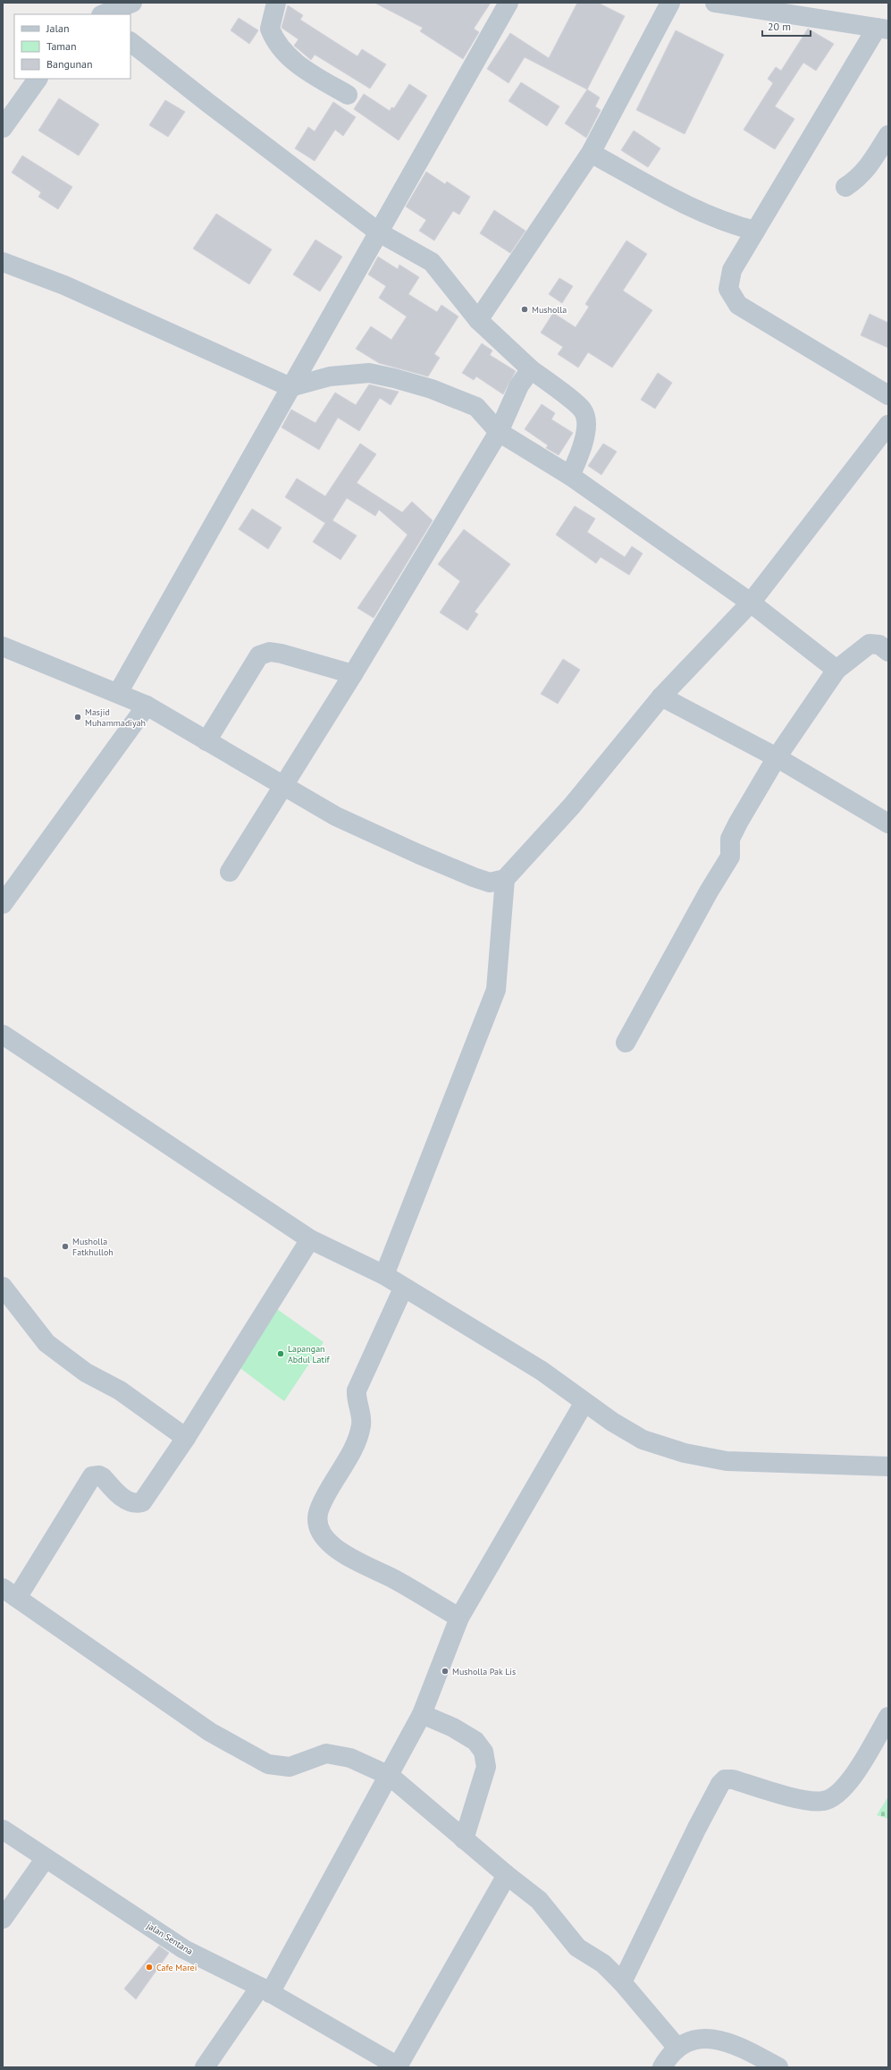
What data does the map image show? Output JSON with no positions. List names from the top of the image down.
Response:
{
  "streets": {
    "street": ["jalan Sentana"]
  },
  "places": [
    "Musholla",
    "Masjid Muhammadiyah",
    "Musholla Fatkhulloh",
    "Lapangan Abdul Latif",
    "Musholla Pak Lis",
    "Cafe Marei"
  ],
  "legend": ["Jalan", "Taman", "Bangunan"],
  "scale_bar": "20 m"
}
